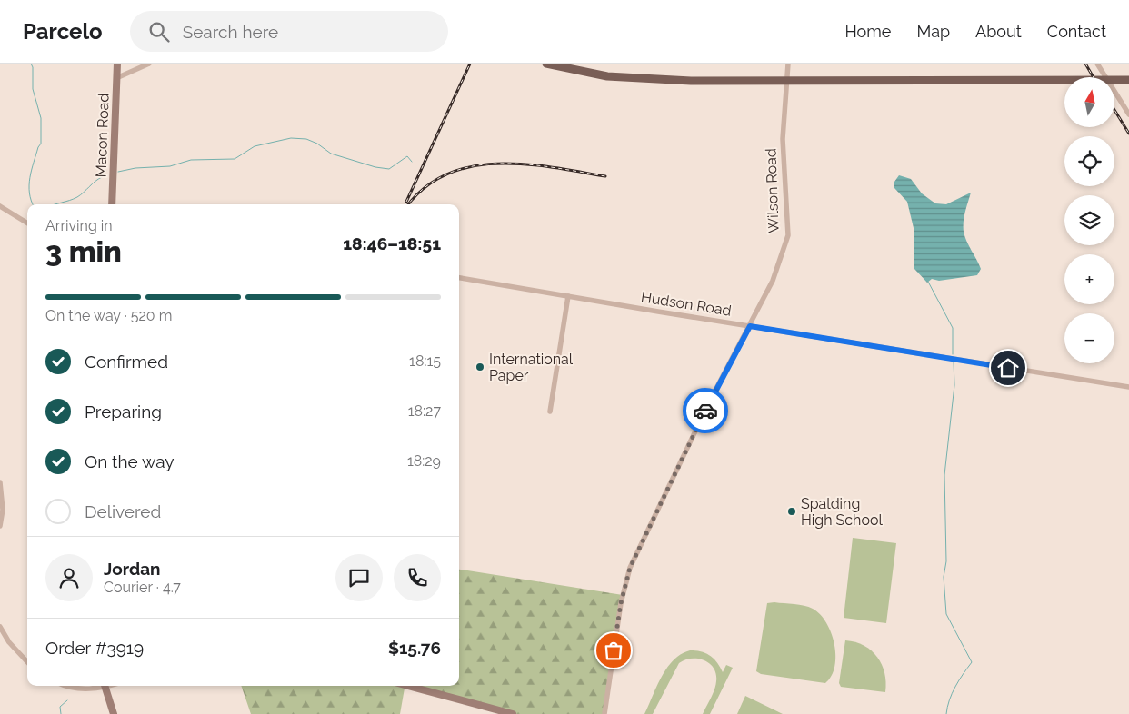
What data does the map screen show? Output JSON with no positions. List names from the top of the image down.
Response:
{
  "streets": {
    "main road": ["Macon Road"],
    "street": ["Wilson Road", "Hudson Road"]
  },
  "crossings": [
    ["Wilson Road", "Hudson Road"]
  ],
  "places": ["International Paper", "Spalding High School"],
  "north": "top",
  "page": {
    "header": "Parcelo",
    "search": "Search here",
    "nav": [
      "Home",
      "Map",
      "About",
      "Contact"
    ],
    "map_buttons": ["+", "−"],
    "heading": ["3 min", "Arriving in", "18:46–18:51"],
    "panel": [
      "Jordan",
      "Courier · 4.7",
      "Order #3919",
      "$15.76"
    ],
    "bar": "On the way · 520 m",
    "list": [
      ["Confirmed", "18:15"],
      ["Preparing", "18:27"],
      ["On the way", "18:29"],
      "Delivered"
    ]
  }
}
